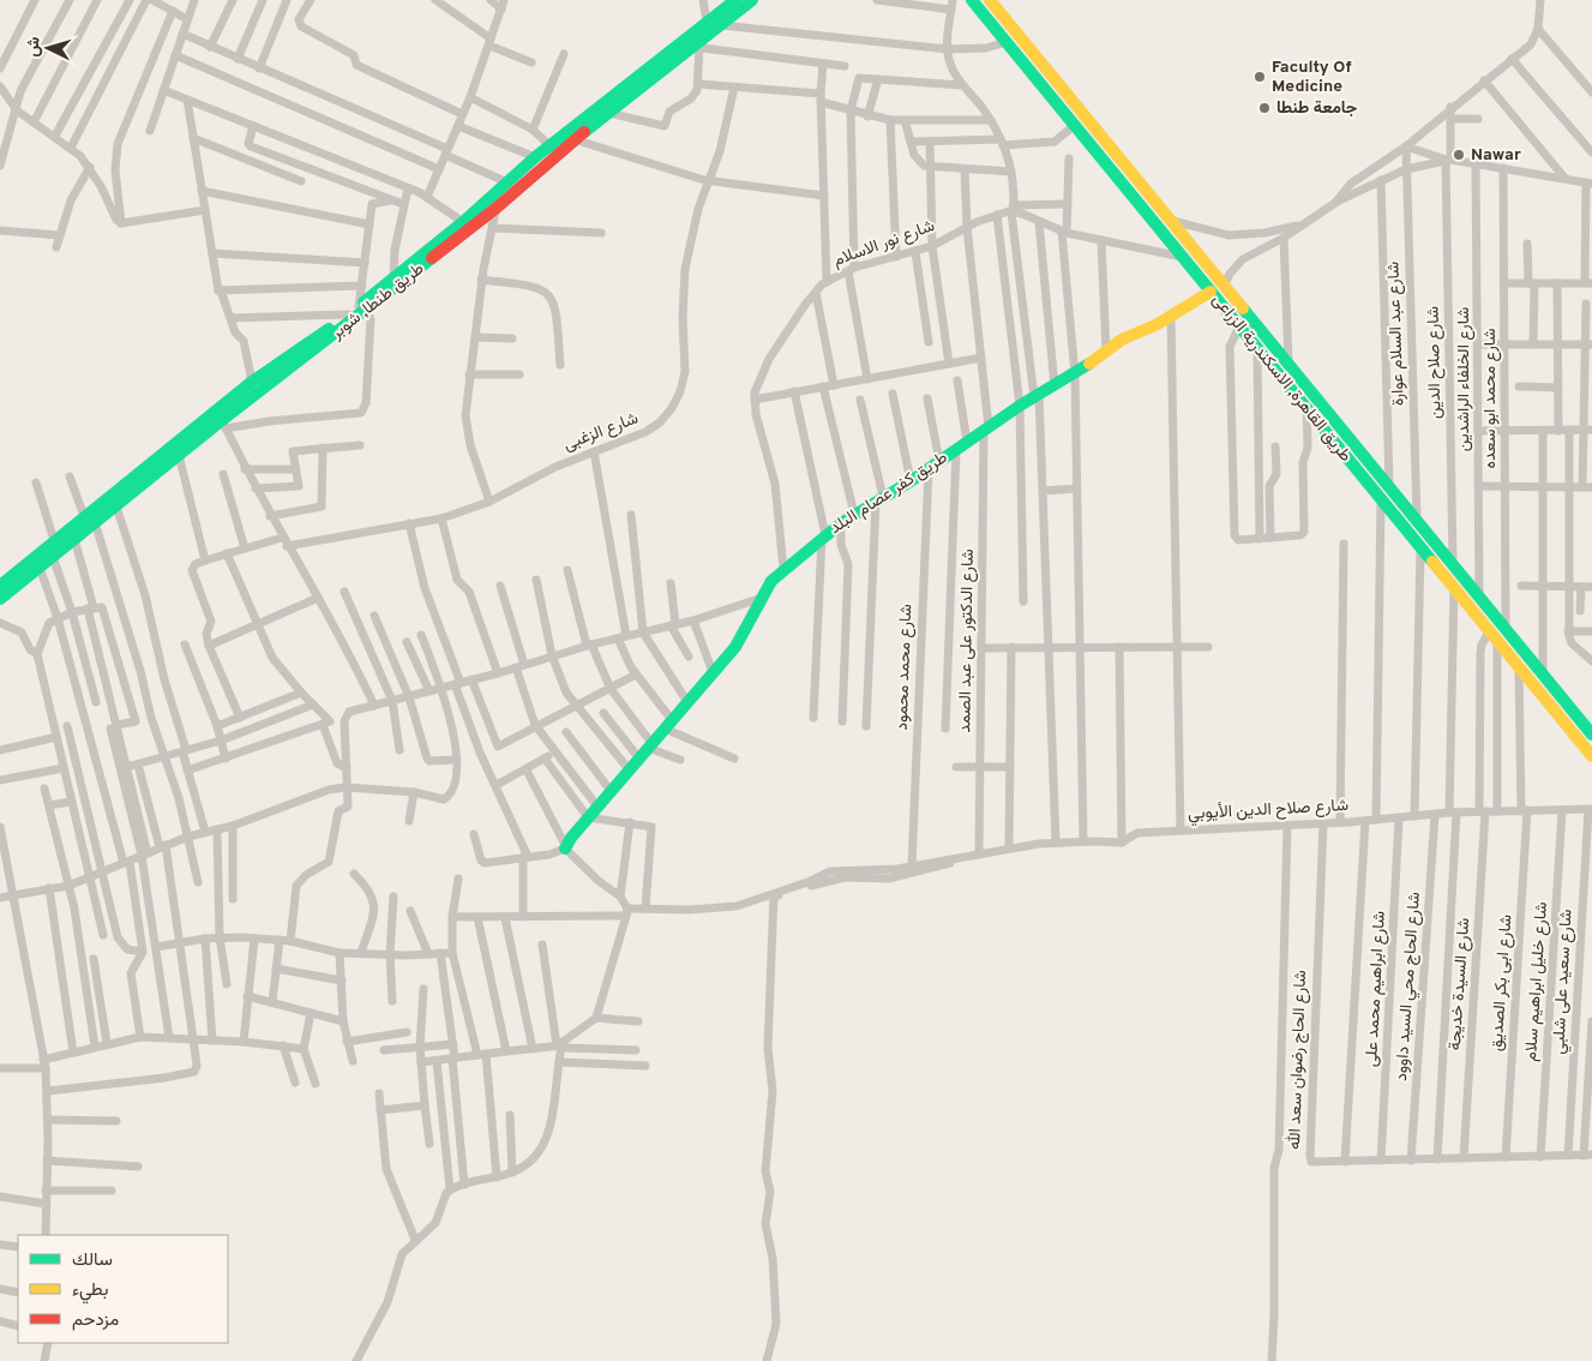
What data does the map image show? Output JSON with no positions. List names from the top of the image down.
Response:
{
  "streets": {
    "main road": ["طريق طنطا, شوبر", "طريق القاهرة, الاسكندرية الزراعى", "طريق كفر عصام البلد"],
    "street": [
      "شارع نور الاسلام",
      "شارع عبد السلام عوارة",
      "شارع صلاح الدين",
      "شارع الخلفاء الراشدين",
      "شارع محمد ابو سعده",
      "شارع الزغبى",
      "شارع الدكتور على عبد الصمد",
      "شارع محمد محمود",
      "شارع صلاح الدين الأيوبي",
      "شارع خليل ابراهيم سلام",
      "شارع سعيد على شلبي",
      "شارع ابى بكر الصديق",
      "شارع السيدة خديجة",
      "شارع الحاج محي السيد داوود",
      "شارع ابراهيم محمد على",
      "شارع الحاج رضوان سعد الله"
    ]
  },
  "crossings": [
    ["شارع نور الاسلام", "طريق القاهرة, الاسكندرية الزراعى"],
    ["شارع نور الاسلام", "طريق كفر عصام البلد"],
    ["شارع نور الاسلام", "شارع الدكتور على عبد الصمد"],
    ["شارع عبد السلام عوارة", "طريق القاهرة, الاسكندرية الزراعى"],
    ["شارع صلاح الدين", "طريق القاهرة, الاسكندرية الزراعى"],
    ["طريق القاهرة, الاسكندرية الزراعى", "شارع الخلفاء الراشدين"],
    ["طريق القاهرة, الاسكندرية الزراعى", "شارع محمد ابو سعده"],
    ["طريق القاهرة, الاسكندرية الزراعى", "طريق كفر عصام البلد"],
    ["طريق القاهرة, الاسكندرية الزراعى", "شارع ابى بكر الصديق"],
    ["طريق القاهرة, الاسكندرية الزراعى", "شارع السيدة خديجة"],
    ["طريق كفر عصام البلد", "شارع الدكتور على عبد الصمد"],
    ["طريق كفر عصام البلد", "شارع محمد محمود"],
    ["شارع الدكتور على عبد الصمد", "شارع صلاح الدين الأيوبي"],
    ["شارع محمد محمود", "شارع صلاح الدين الأيوبي"],
    ["شارع صلاح الدين الأيوبي", "شارع خليل ابراهيم سلام"],
    ["شارع صلاح الدين الأيوبي", "شارع سعيد على شلبي"],
    ["شارع صلاح الدين الأيوبي", "شارع ابى بكر الصديق"],
    ["شارع صلاح الدين الأيوبي", "شارع السيدة خديجة"],
    ["شارع صلاح الدين الأيوبي", "شارع الحاج محي السيد داوود"],
    ["شارع صلاح الدين الأيوبي", "شارع ابراهيم محمد على"],
    ["شارع صلاح الدين الأيوبي", "شارع الحاج رضوان سعد الله"],
    ["شارع خليل ابراهيم سلام", "شارع الحاج رضوان سعد الله"],
    ["شارع سعيد على شلبي", "شارع الحاج رضوان سعد الله"],
    ["شارع ابى بكر الصديق", "شارع الحاج رضوان سعد الله"],
    ["شارع السيدة خديجة", "شارع الحاج رضوان سعد الله"],
    ["شارع الحاج محي السيد داوود", "شارع الحاج رضوان سعد الله"],
    ["شارع ابراهيم محمد على", "شارع الحاج رضوان سعد الله"]
  ],
  "places": ["Faculty Of Medicine", "جامعة طنطا", "Nawar"],
  "legend": ["سالك", "بطيء", "مزدحم"],
  "north": "left"
}
